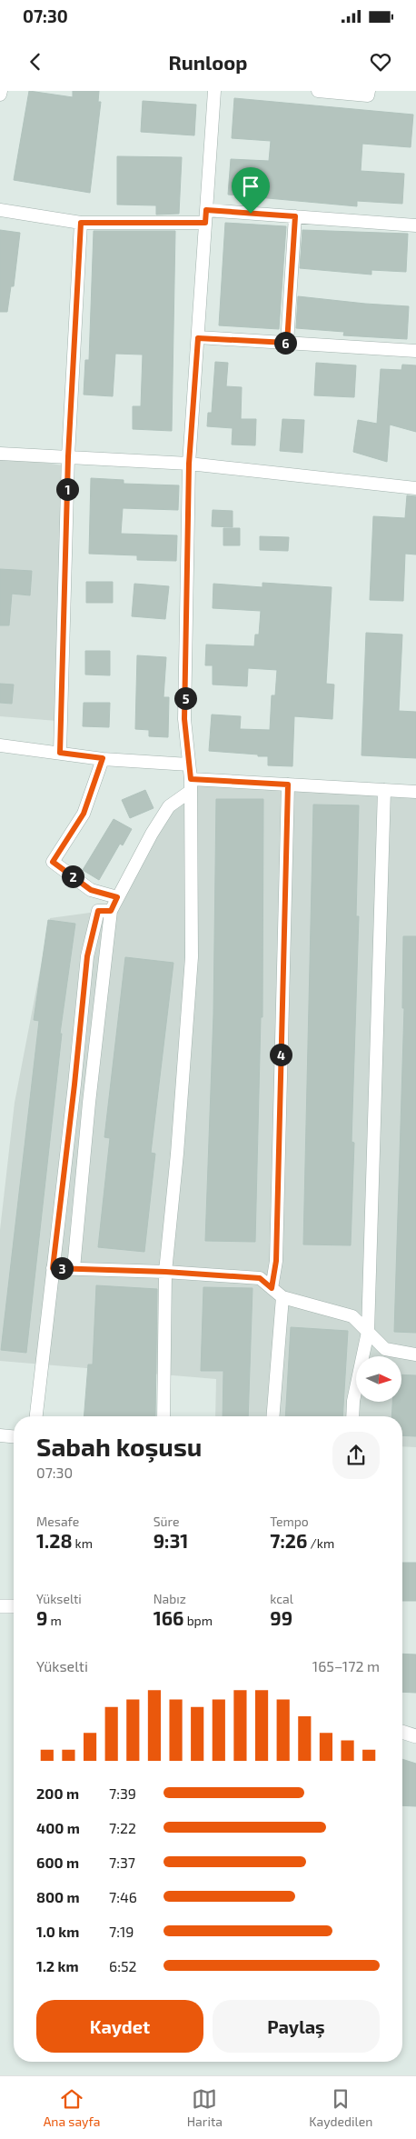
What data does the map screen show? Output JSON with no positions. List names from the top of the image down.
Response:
{
  "north": "right",
  "page": {
    "status": "07:30",
    "header": "Runloop",
    "pins": [
      "6",
      "1",
      "5",
      "2",
      "4",
      "3"
    ],
    "heading": ["Sabah koşusu", "07:30"],
    "stats": [
      ["Mesafe", "1.28 km"],
      ["Süre", "9:31"],
      ["Tempo", "7:26 /km"],
      ["Yükselti", "9 m"],
      ["Nabız", "166 bpm"],
      ["kcal", "99"]
    ],
    "chart": ["Yükselti", "165–172 m"],
    "list": [
      {
        "name": "200 m",
        "note": "7:39"
      },
      {
        "name": "400 m",
        "note": "7:22"
      },
      {
        "name": "600 m",
        "note": "7:37"
      },
      {
        "name": "800 m",
        "note": "7:46"
      },
      {
        "name": "1.0 km",
        "note": "7:19"
      },
      {
        "name": "1.2 km",
        "note": "6:52"
      }
    ],
    "buttons": ["Kaydet", "Paylaş"],
    "tabs": ["Ana sayfa", "Harita", "Kaydedilen"]
  }
}
